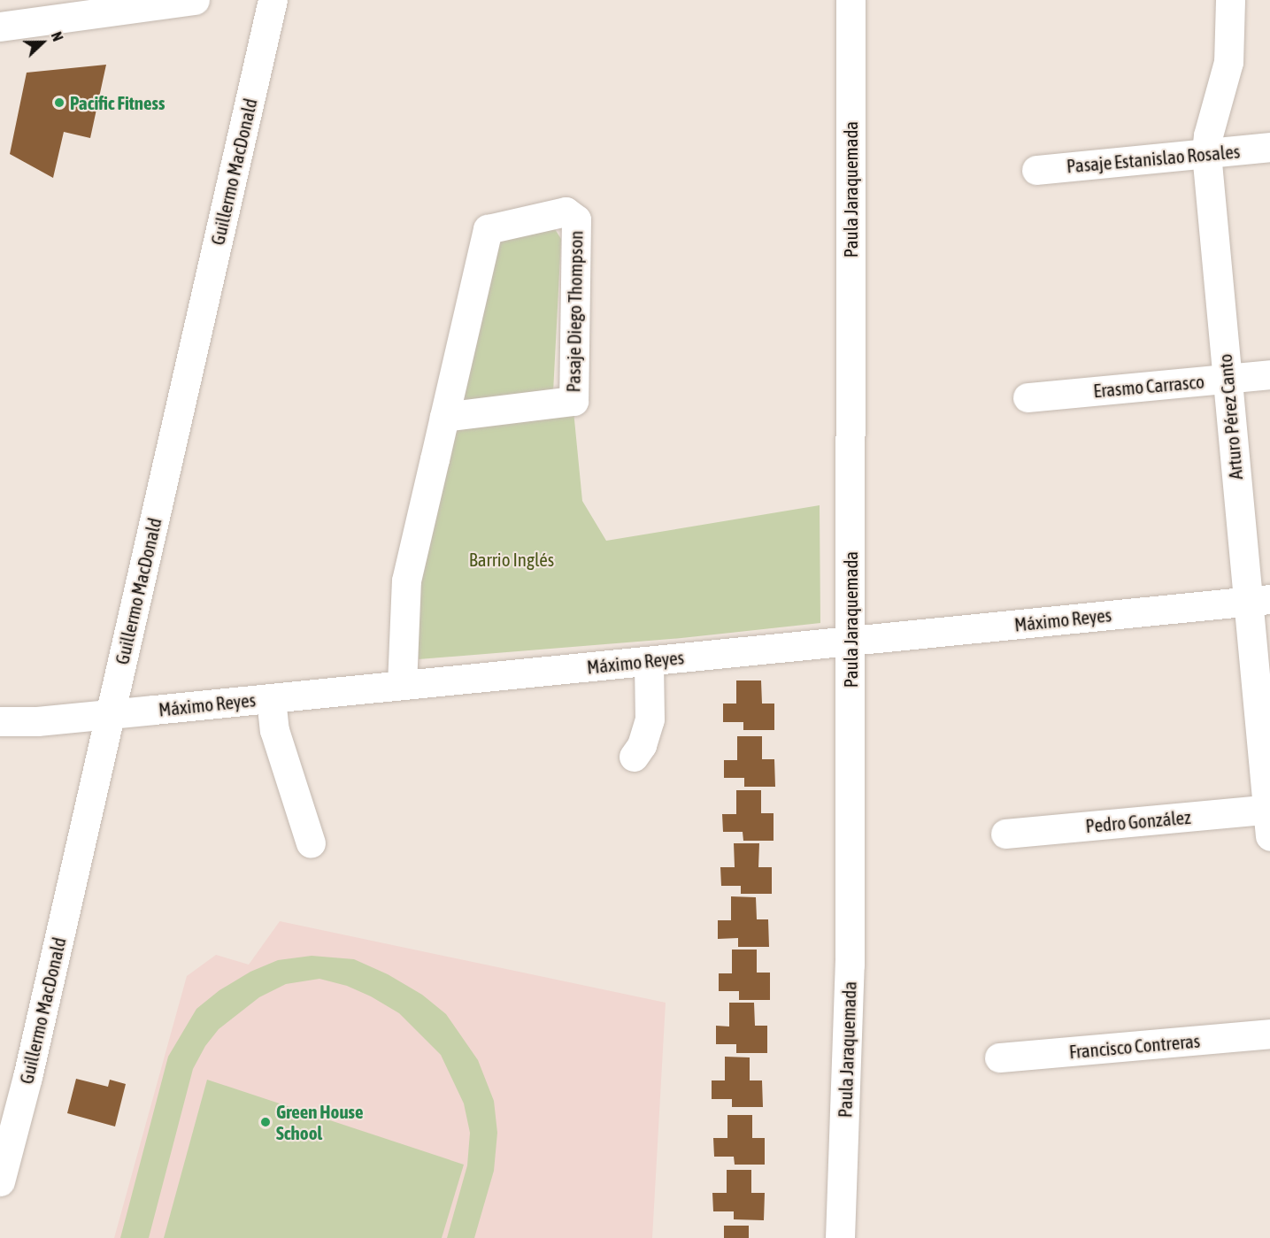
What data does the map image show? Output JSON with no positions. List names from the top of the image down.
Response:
{
  "streets": {
    "street": [
      "Pasaje Estanislao Rosales",
      "Guillermo MacDonald",
      "Paula Jaraquemada",
      "Pasaje Diego Thompson",
      "Erasmo Carrasco",
      "Arturo Pérez Canto",
      "Máximo Reyes",
      "Pedro González",
      "Francisco Contreras"
    ]
  },
  "crossings": [
    ["Pasaje Estanislao Rosales", "Arturo Pérez Canto"],
    ["Guillermo MacDonald", "Máximo Reyes"],
    ["Paula Jaraquemada", "Máximo Reyes"],
    ["Pasaje Diego Thompson", "Máximo Reyes"],
    ["Erasmo Carrasco", "Arturo Pérez Canto"],
    ["Arturo Pérez Canto", "Máximo Reyes"],
    ["Arturo Pérez Canto", "Pedro González"]
  ],
  "parks": ["Barrio Inglés"],
  "places": ["Pacific Fitness", "Green House School"],
  "north": "right"
}
